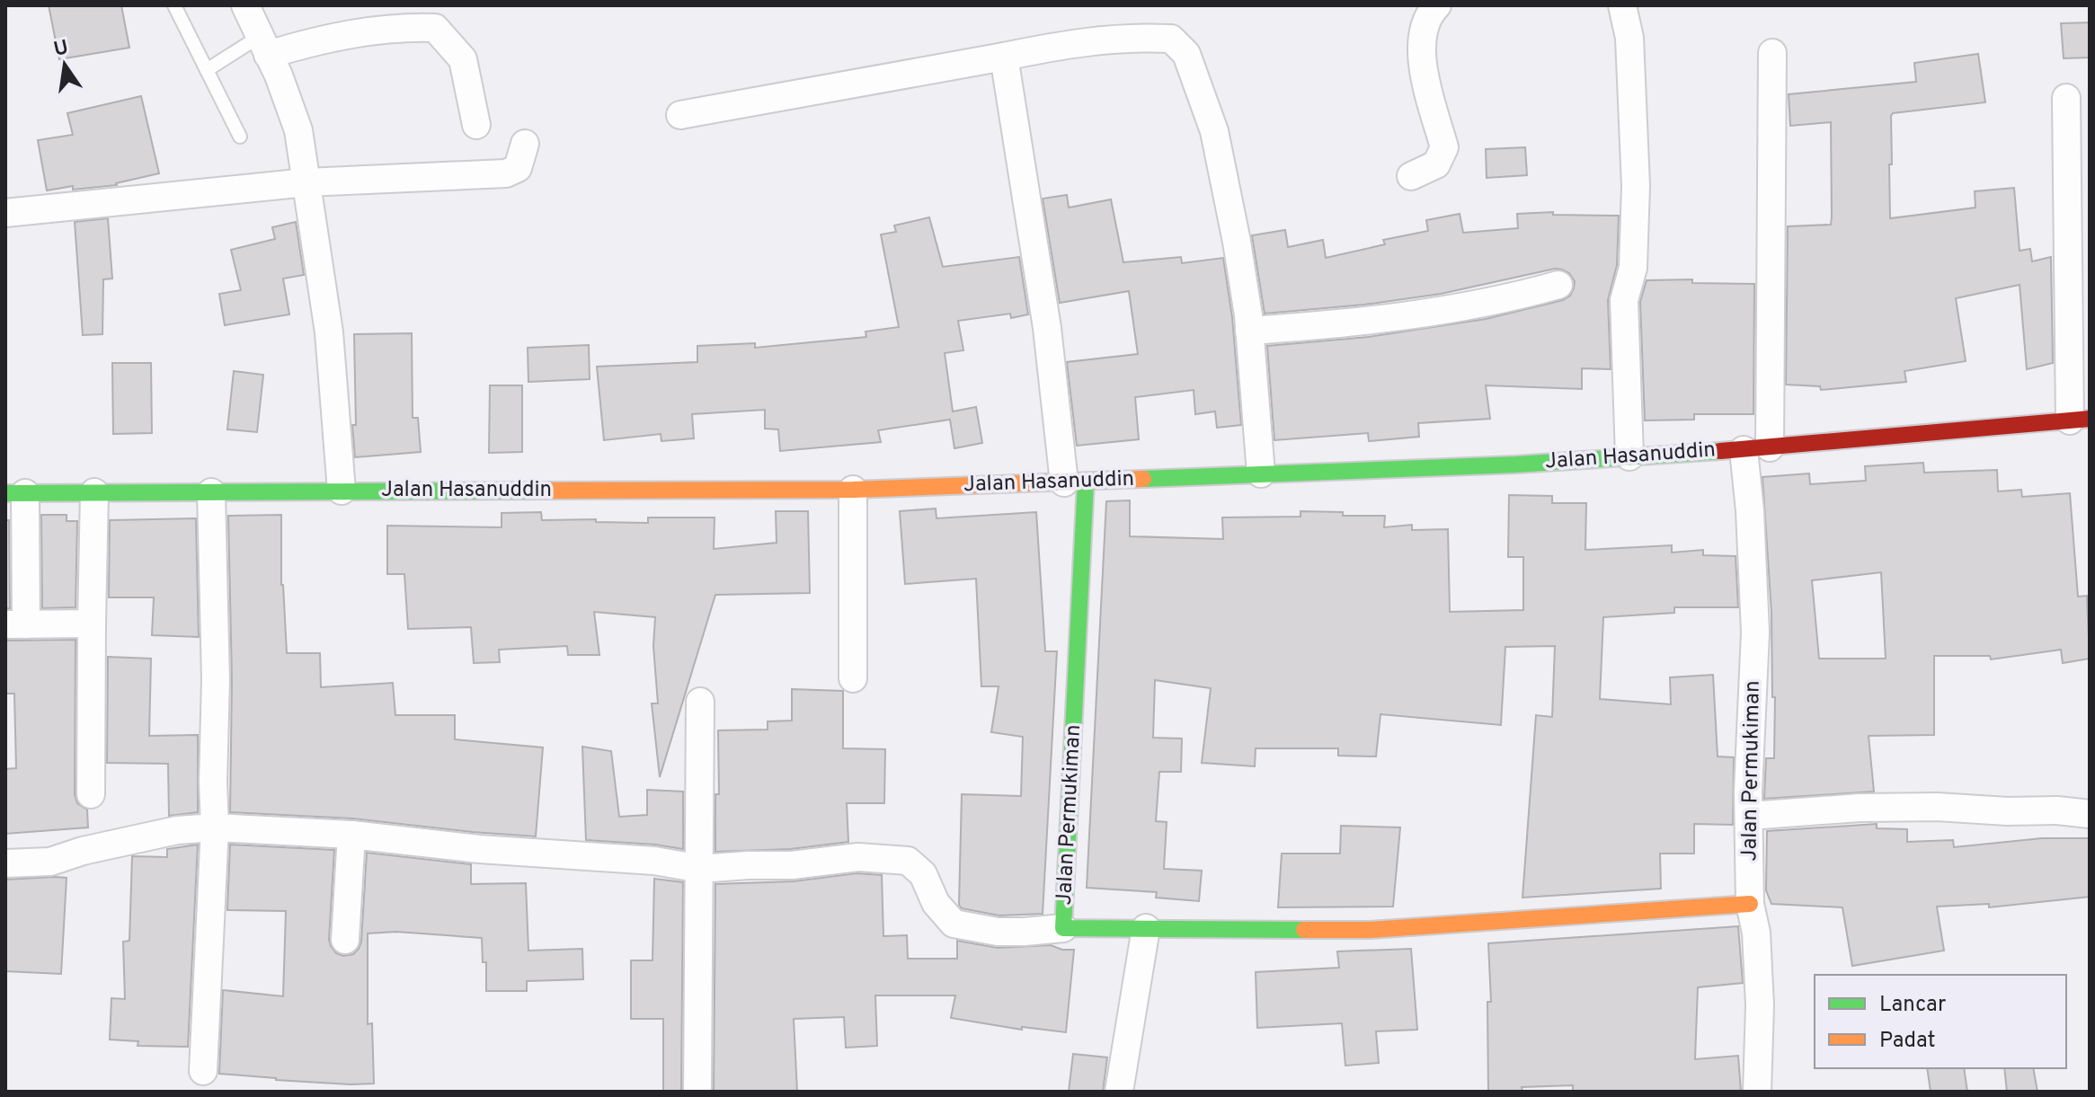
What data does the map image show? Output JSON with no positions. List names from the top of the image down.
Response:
{
  "streets": {
    "main road": ["Jalan Hasanuddin", "Jalan Permukiman"]
  },
  "crossings": [
    ["Jalan Hasanuddin", "Jalan Permukiman"]
  ],
  "legend": ["Lancar", "Padat"],
  "north": "top"
}
